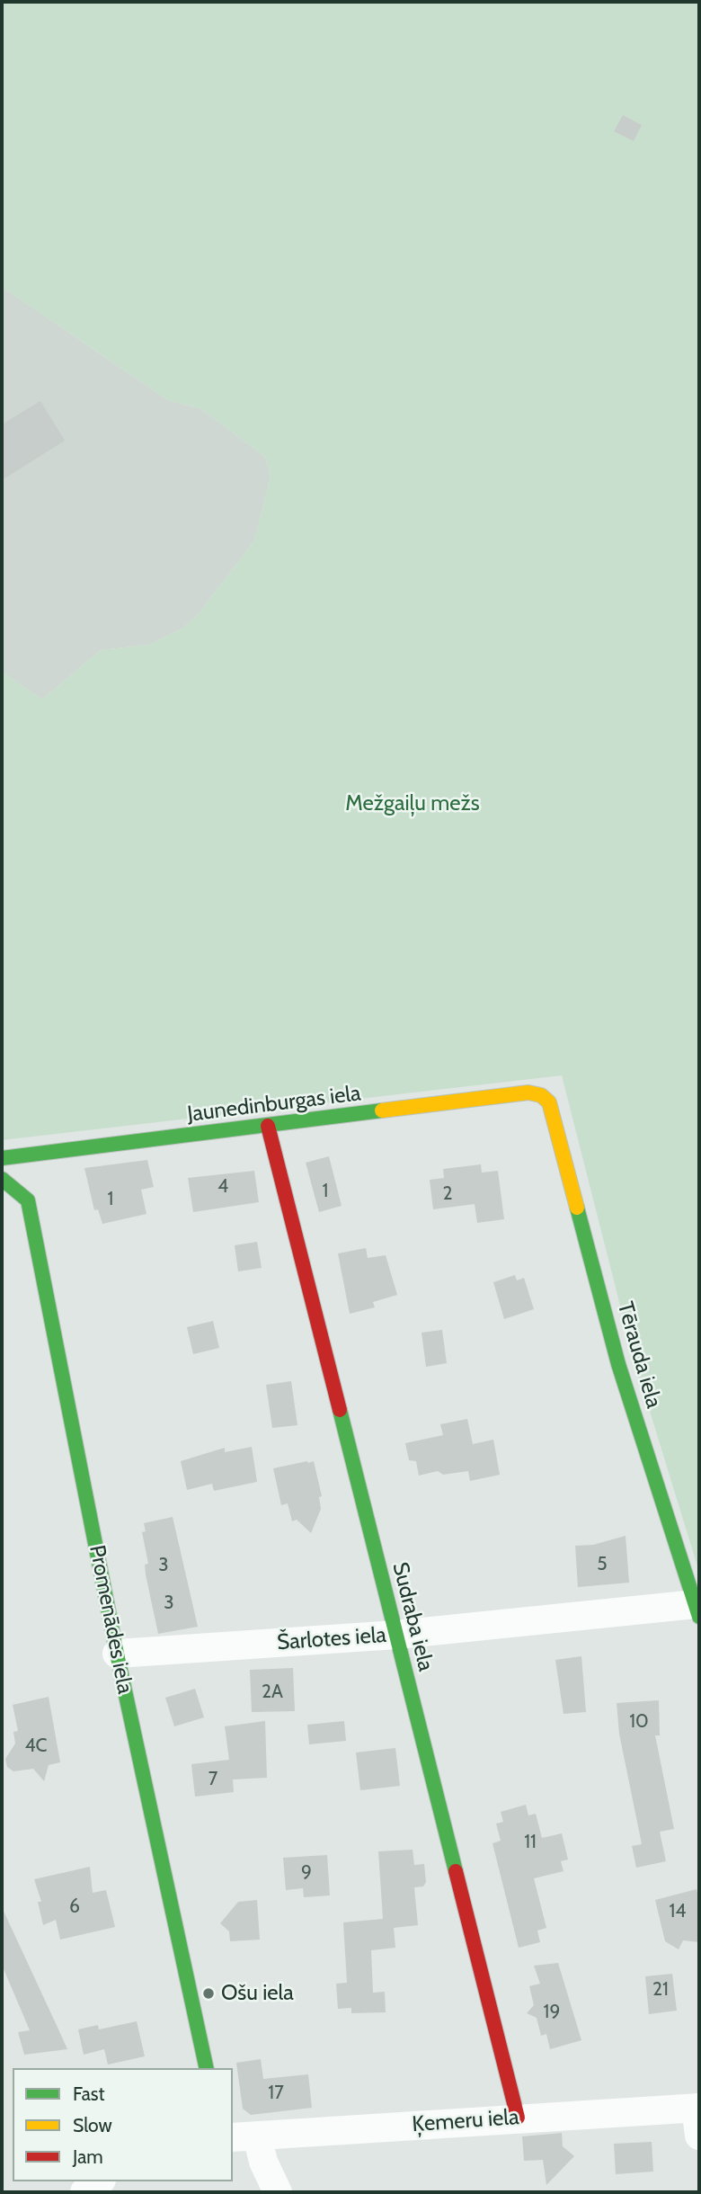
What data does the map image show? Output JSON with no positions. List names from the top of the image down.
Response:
{
  "streets": {
    "street": [
      "Jaunedinburgas iela",
      "Tērauda iela",
      "Sudraba iela",
      "Promenādes iela",
      "Šarlotes iela",
      "Ķemeru iela"
    ]
  },
  "crossings": [
    ["Jaunedinburgas iela", "Tērauda iela"],
    ["Jaunedinburgas iela", "Sudraba iela"],
    ["Tērauda iela", "Šarlotes iela"],
    ["Sudraba iela", "Šarlotes iela"],
    ["Sudraba iela", "Ķemeru iela"],
    ["Promenādes iela", "Šarlotes iela"]
  ],
  "parks": ["Mežgaiļu mežs"],
  "places": ["Ošu iela"],
  "house_numbers": [
    "4",
    "1",
    "2",
    "1",
    "5",
    "3",
    "3",
    "2A",
    "10",
    "4C",
    "7",
    "11",
    "9",
    "6",
    "14",
    "21",
    "19",
    "17"
  ],
  "legend": ["Fast", "Slow", "Jam"]
}
